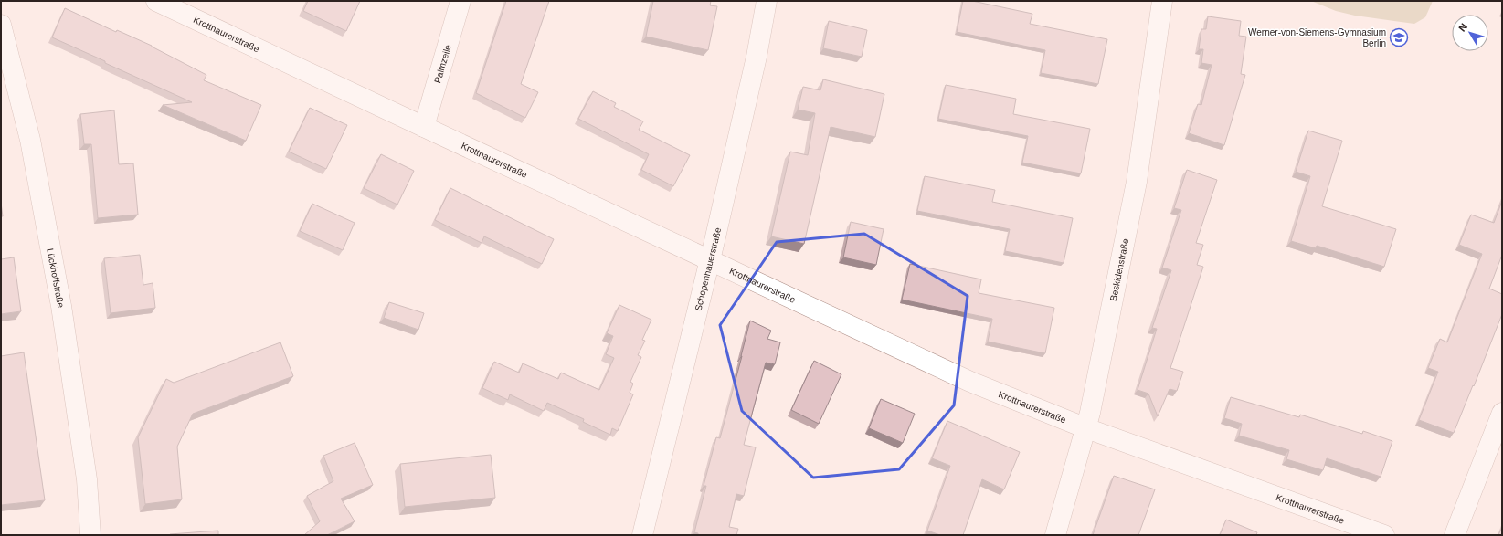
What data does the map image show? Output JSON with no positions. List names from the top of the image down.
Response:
{
  "streets": {
    "street": [
      "Krottnaurerstraße",
      "Palmzeile",
      "Schopenhauerstraße",
      "Beskidenstraße",
      "Lückhoffstraße"
    ]
  },
  "crossings": [
    ["Krottnaurerstraße", "Palmzeile"],
    ["Krottnaurerstraße", "Schopenhauerstraße"],
    ["Krottnaurerstraße", "Beskidenstraße"]
  ],
  "places": {
    "school or university": ["Werner-von-Siemens-Gymnasium Berlin"]
  },
  "north": "top left"
}
